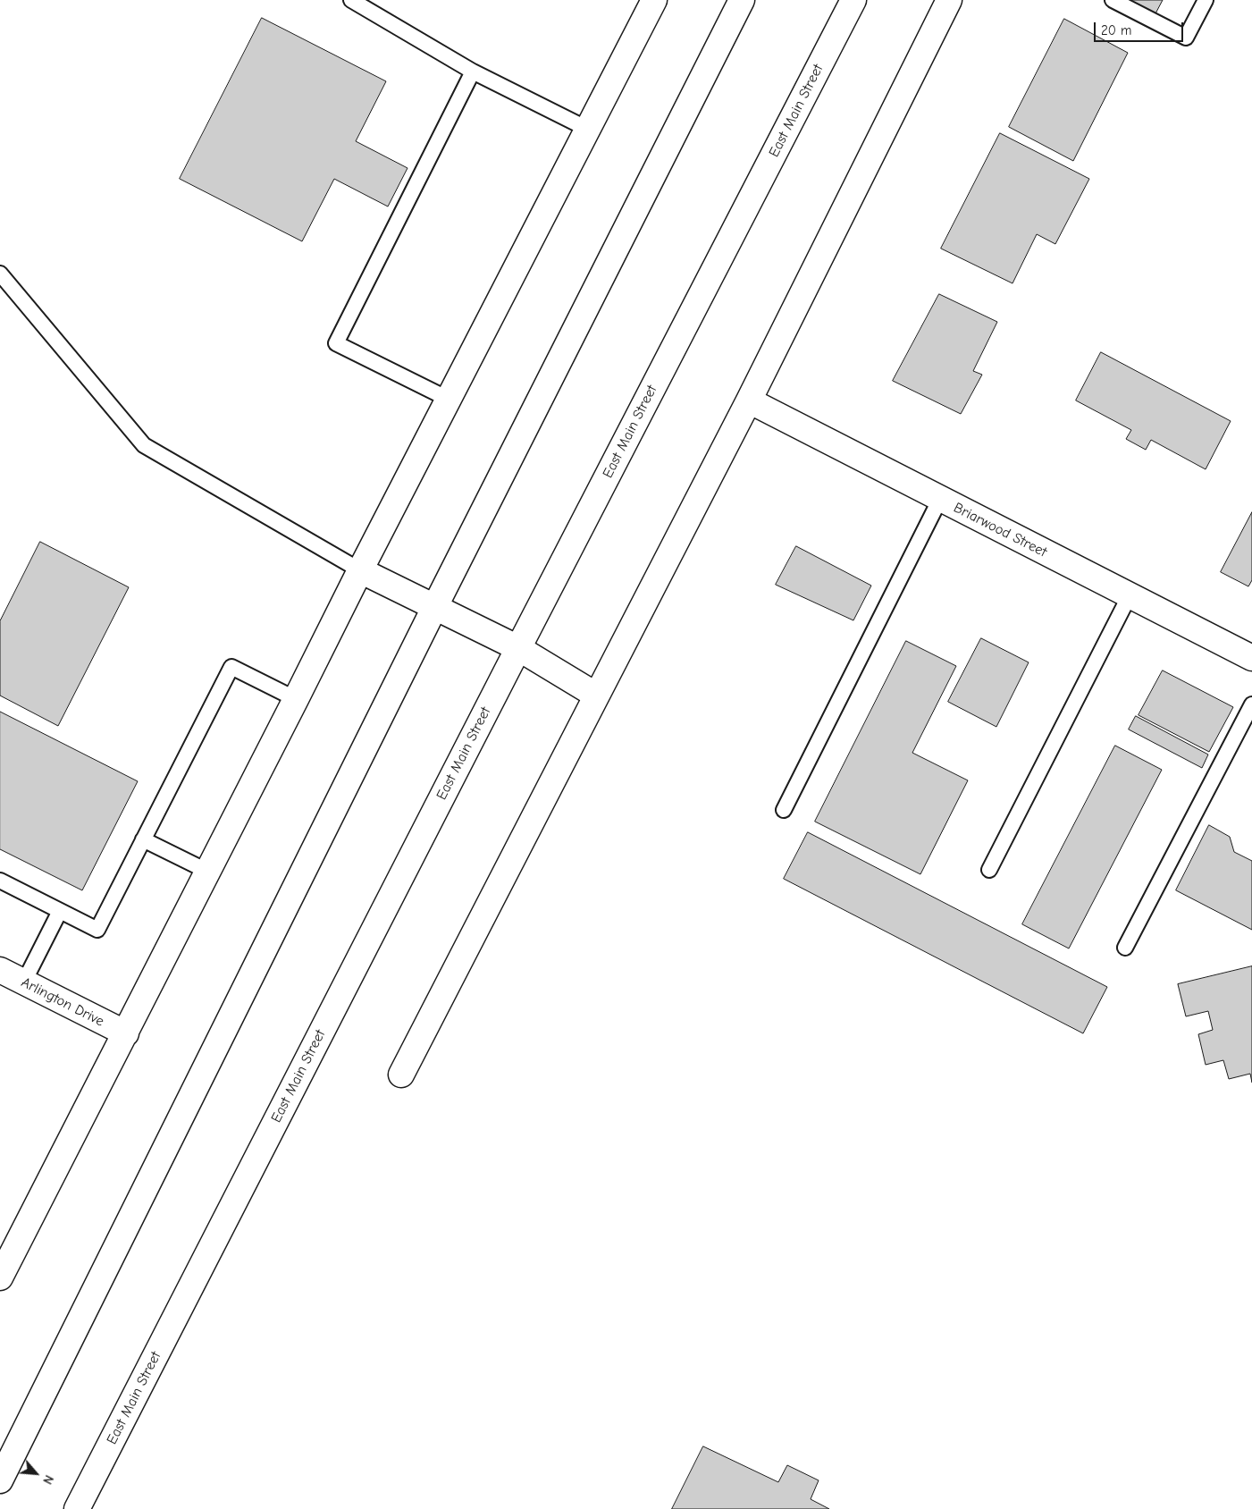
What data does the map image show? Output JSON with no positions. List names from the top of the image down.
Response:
{
  "streets": {
    "main road": ["East Main Street", "Briarwood Street", "Arlington Drive"]
  },
  "scale_bar": "20 m",
  "north": "bottom right"
}
